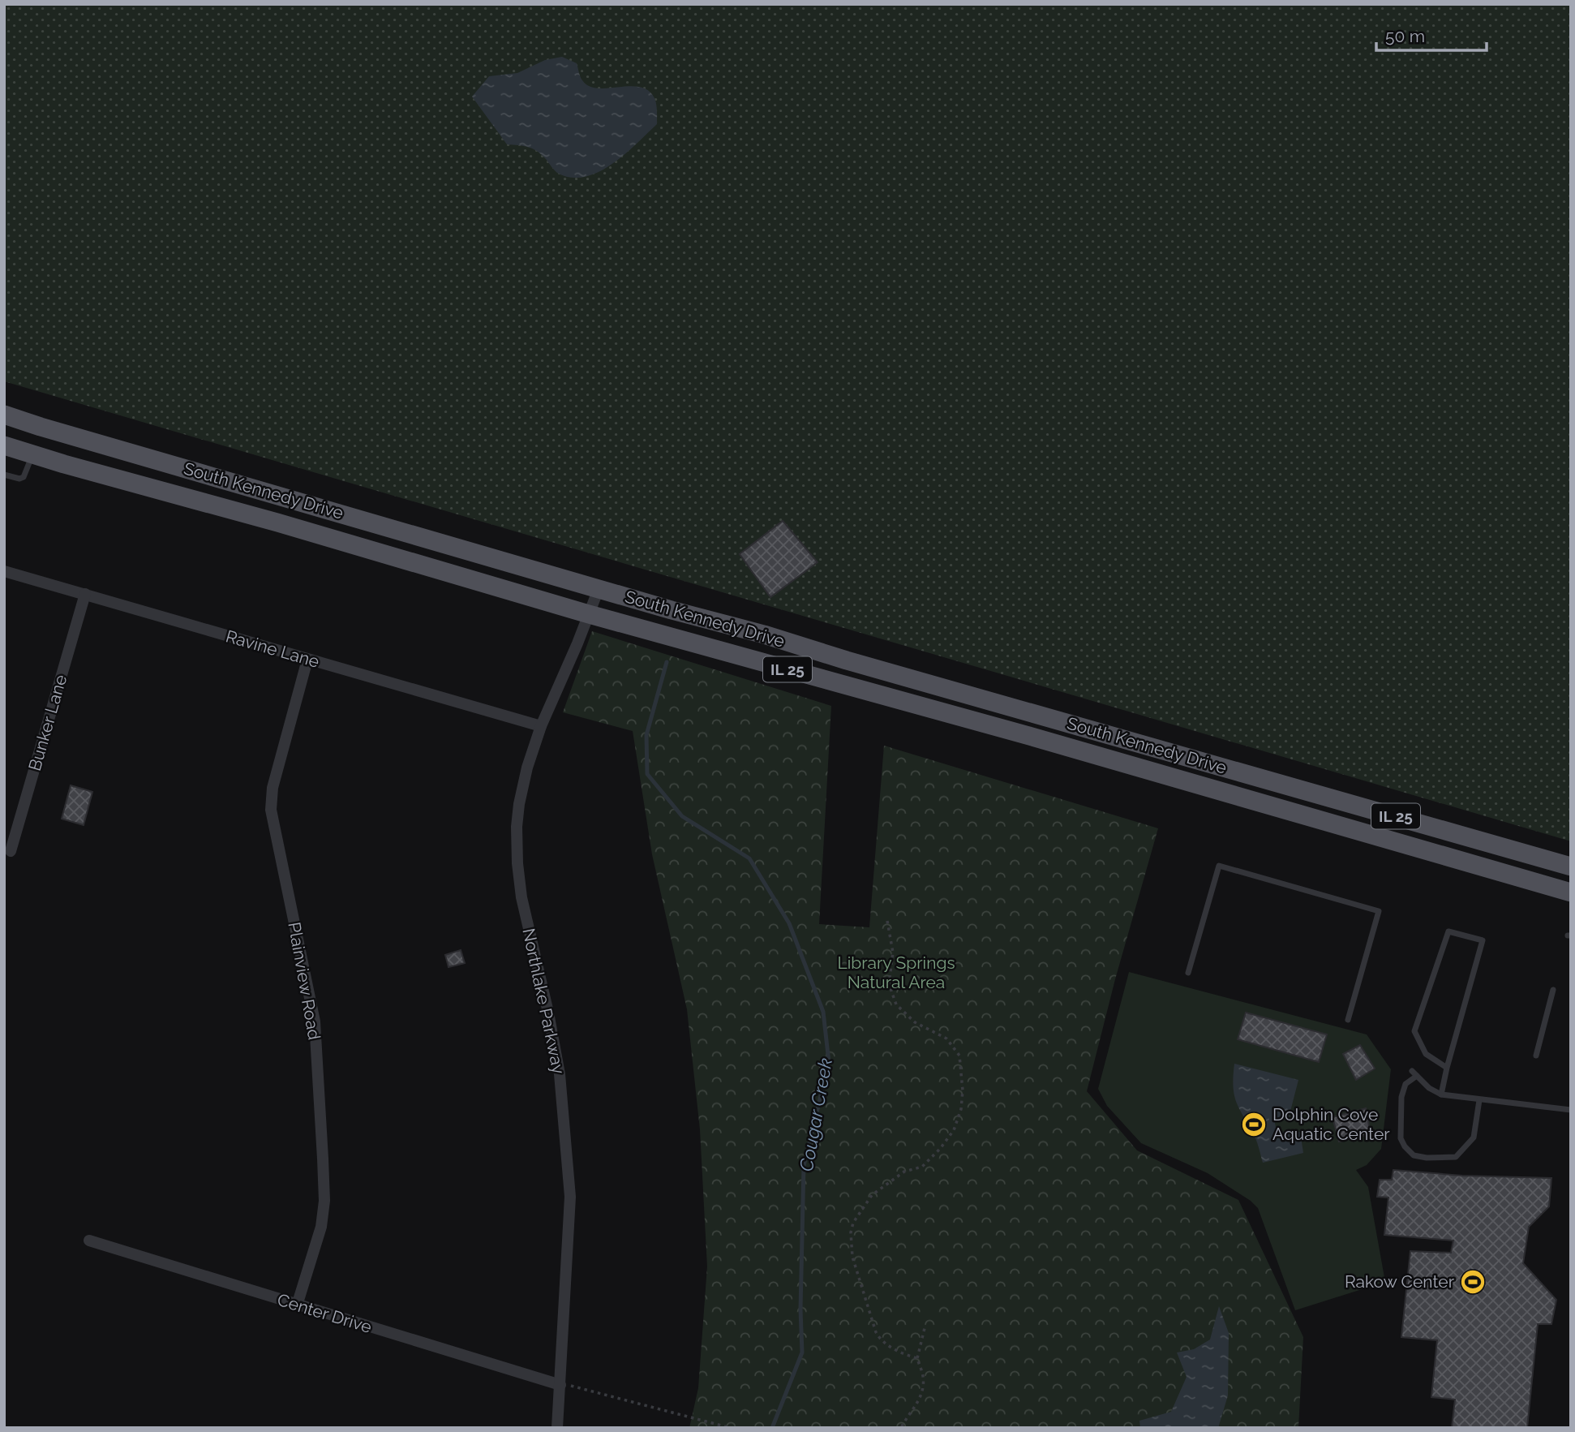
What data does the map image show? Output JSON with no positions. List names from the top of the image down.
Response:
{
  "streets": {
    "main road": ["South Kennedy Drive", "IL 25"],
    "street": [
      "Ravine Lane",
      "Bunker Lane",
      "Plainview Road",
      "Northlake Parkway",
      "Center Drive"
    ]
  },
  "crossings": [
    ["South Kennedy Drive", "Northlake Parkway"],
    ["Ravine Lane", "Bunker Lane"],
    ["Ravine Lane", "Plainview Road"],
    ["Ravine Lane", "Northlake Parkway"],
    ["Plainview Road", "Center Drive"],
    ["Northlake Parkway", "Center Drive"]
  ],
  "water": ["Cougar Creek"],
  "parks": ["Library Springs Natural Area"],
  "places": {
    "sports": ["Dolphin Cove Aquatic Center", "Rakow Center"]
  },
  "scale_bar": "50 m"
}
